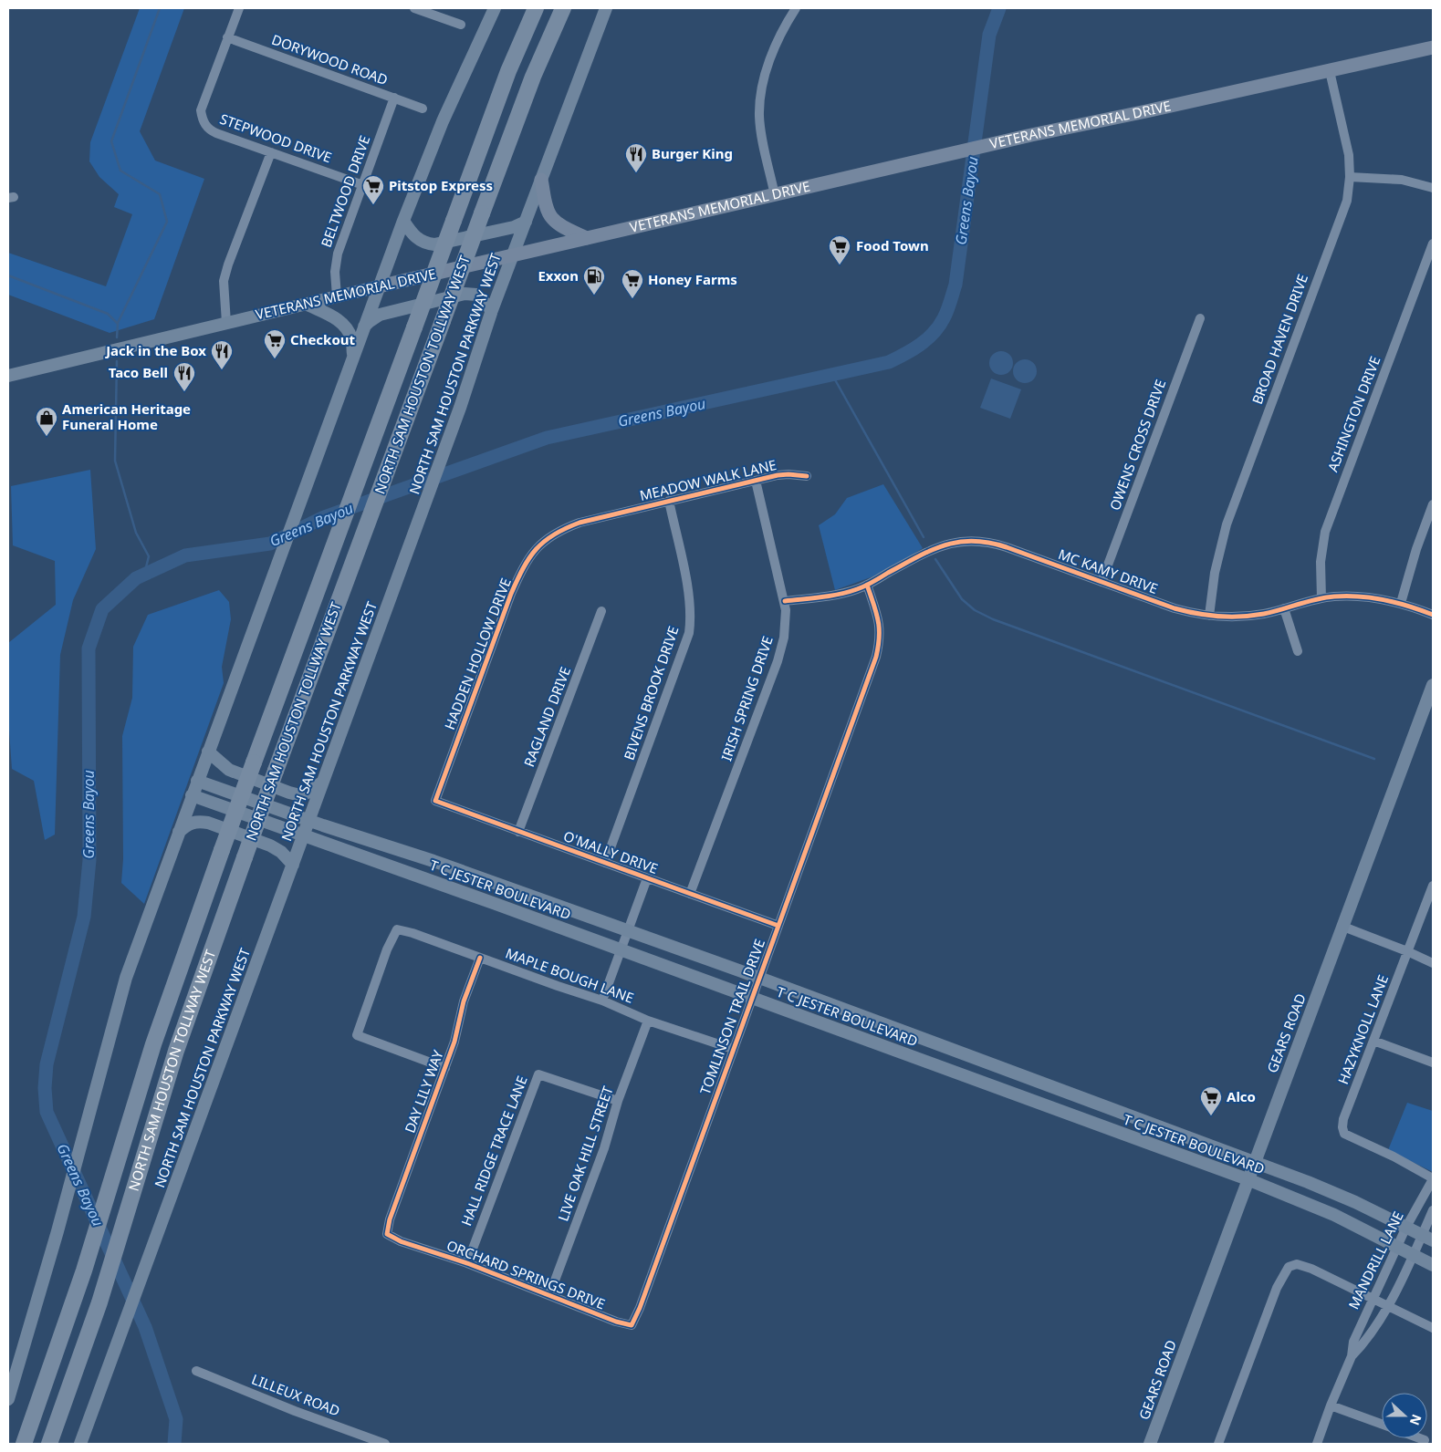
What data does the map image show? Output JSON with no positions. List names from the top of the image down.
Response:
{
  "streets": {
    "highway": ["NORTH SAM HOUSTON TOLLWAY WEST"],
    "main road": [
      "VETERANS MEMORIAL DRIVE",
      "NORTH SAM HOUSTON PARKWAY WEST",
      "T C JESTER BOULEVARD",
      "GEARS ROAD"
    ],
    "street": [
      "DORYWOOD ROAD",
      "STEPWOOD DRIVE",
      "BELTWOOD DRIVE",
      "BROAD HAVEN DRIVE",
      "ASHINGTON DRIVE",
      "OWENS CROSS DRIVE",
      "MEADOW WALK LANE",
      "MC KAMY DRIVE",
      "HADDEN HOLLOW DRIVE",
      "BIVENS BROOK DRIVE",
      "IRISH SPRING DRIVE",
      "RAGLAND DRIVE",
      "O'MALLY DRIVE",
      "MAPLE BOUGH LANE",
      "TOMLINSON TRAIL DRIVE",
      "HAZYKNOLL LANE",
      "DAY LILY WAY",
      "HALL RIDGE TRACE LANE",
      "LIVE OAK HILL STREET",
      "MANDRILL LANE",
      "ORCHARD SPRINGS DRIVE",
      "LILLEUX ROAD"
    ]
  },
  "crossings": [
    ["DORYWOOD ROAD", "STEPWOOD DRIVE"],
    ["DORYWOOD ROAD", "BELTWOOD DRIVE"],
    ["VETERANS MEMORIAL DRIVE", "BELTWOOD DRIVE"],
    ["VETERANS MEMORIAL DRIVE", "BROAD HAVEN DRIVE"],
    ["VETERANS MEMORIAL DRIVE", "NORTH SAM HOUSTON PARKWAY WEST"],
    ["STEPWOOD DRIVE", "BELTWOOD DRIVE"],
    ["BROAD HAVEN DRIVE", "MC KAMY DRIVE"],
    ["NORTH SAM HOUSTON PARKWAY WEST", "T C JESTER BOULEVARD"],
    ["ASHINGTON DRIVE", "MC KAMY DRIVE"],
    ["OWENS CROSS DRIVE", "MC KAMY DRIVE"],
    ["MEADOW WALK LANE", "HADDEN HOLLOW DRIVE"],
    ["MEADOW WALK LANE", "BIVENS BROOK DRIVE"],
    ["MEADOW WALK LANE", "IRISH SPRING DRIVE"],
    ["MC KAMY DRIVE", "IRISH SPRING DRIVE"],
    ["MC KAMY DRIVE", "TOMLINSON TRAIL DRIVE"],
    ["HADDEN HOLLOW DRIVE", "O'MALLY DRIVE"],
    ["BIVENS BROOK DRIVE", "O'MALLY DRIVE"],
    ["IRISH SPRING DRIVE", "O'MALLY DRIVE"],
    ["RAGLAND DRIVE", "O'MALLY DRIVE"],
    ["O'MALLY DRIVE", "TOMLINSON TRAIL DRIVE"],
    ["T C JESTER BOULEVARD", "TOMLINSON TRAIL DRIVE"],
    ["T C JESTER BOULEVARD", "GEARS ROAD"],
    ["T C JESTER BOULEVARD", "MANDRILL LANE"],
    ["MAPLE BOUGH LANE", "TOMLINSON TRAIL DRIVE"],
    ["MAPLE BOUGH LANE", "DAY LILY WAY"],
    ["MAPLE BOUGH LANE", "LIVE OAK HILL STREET"],
    ["TOMLINSON TRAIL DRIVE", "ORCHARD SPRINGS DRIVE"],
    ["HAZYKNOLL LANE", "MANDRILL LANE"],
    ["DAY LILY WAY", "ORCHARD SPRINGS DRIVE"],
    ["HALL RIDGE TRACE LANE", "LIVE OAK HILL STREET"],
    ["HALL RIDGE TRACE LANE", "ORCHARD SPRINGS DRIVE"],
    ["LIVE OAK HILL STREET", "ORCHARD SPRINGS DRIVE"]
  ],
  "water": ["Greens Bayou"],
  "places": {
    "restaurant": ["Burger King", "Jack in the Box", "Taco Bell"],
    "supermarket": [
      "Pitstop Express",
      "Food Town",
      "Honey Farms",
      "Checkout",
      "Alco"
    ],
    "fuel station": ["Exxon"],
    "shop": ["American Heritage Funeral Home"]
  },
  "north": "right"
}
